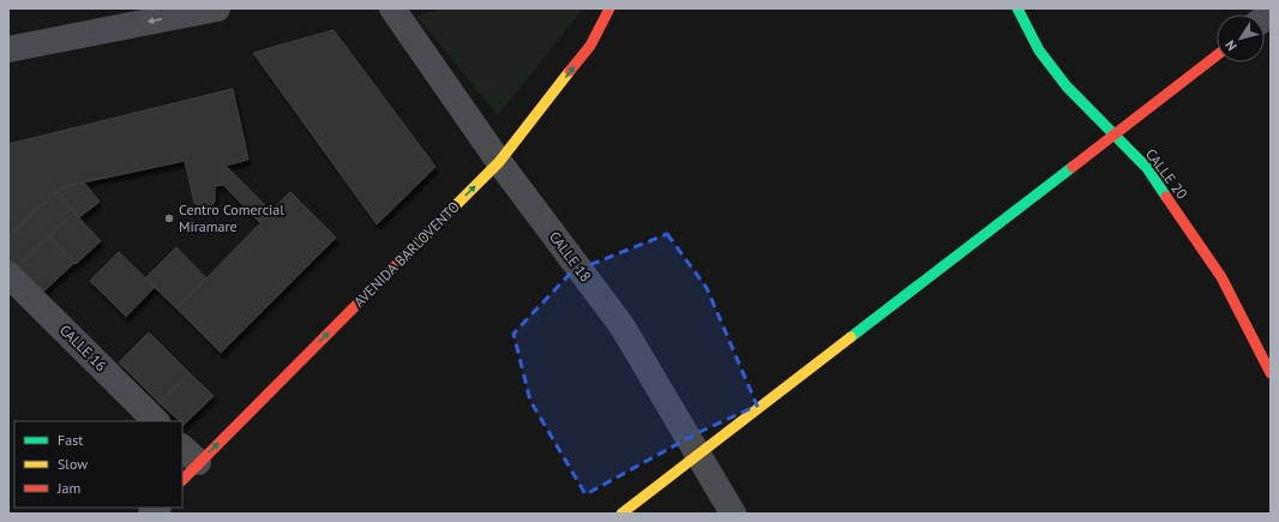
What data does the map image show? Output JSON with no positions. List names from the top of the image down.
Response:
{
  "streets": {
    "street": [
      "CALLE 20",
      "AVENIDA BARLOVENTO",
      "CALLE 18",
      "CALLE 16"
    ]
  },
  "crossings": [
    ["AVENIDA BARLOVENTO", "CALLE 18"]
  ],
  "one_way": ["AVENIDA BARLOVENTO"],
  "places": ["Centro Comercial Miramare"],
  "legend": ["Fast", "Slow", "Jam"],
  "north": "bottom left"
}
